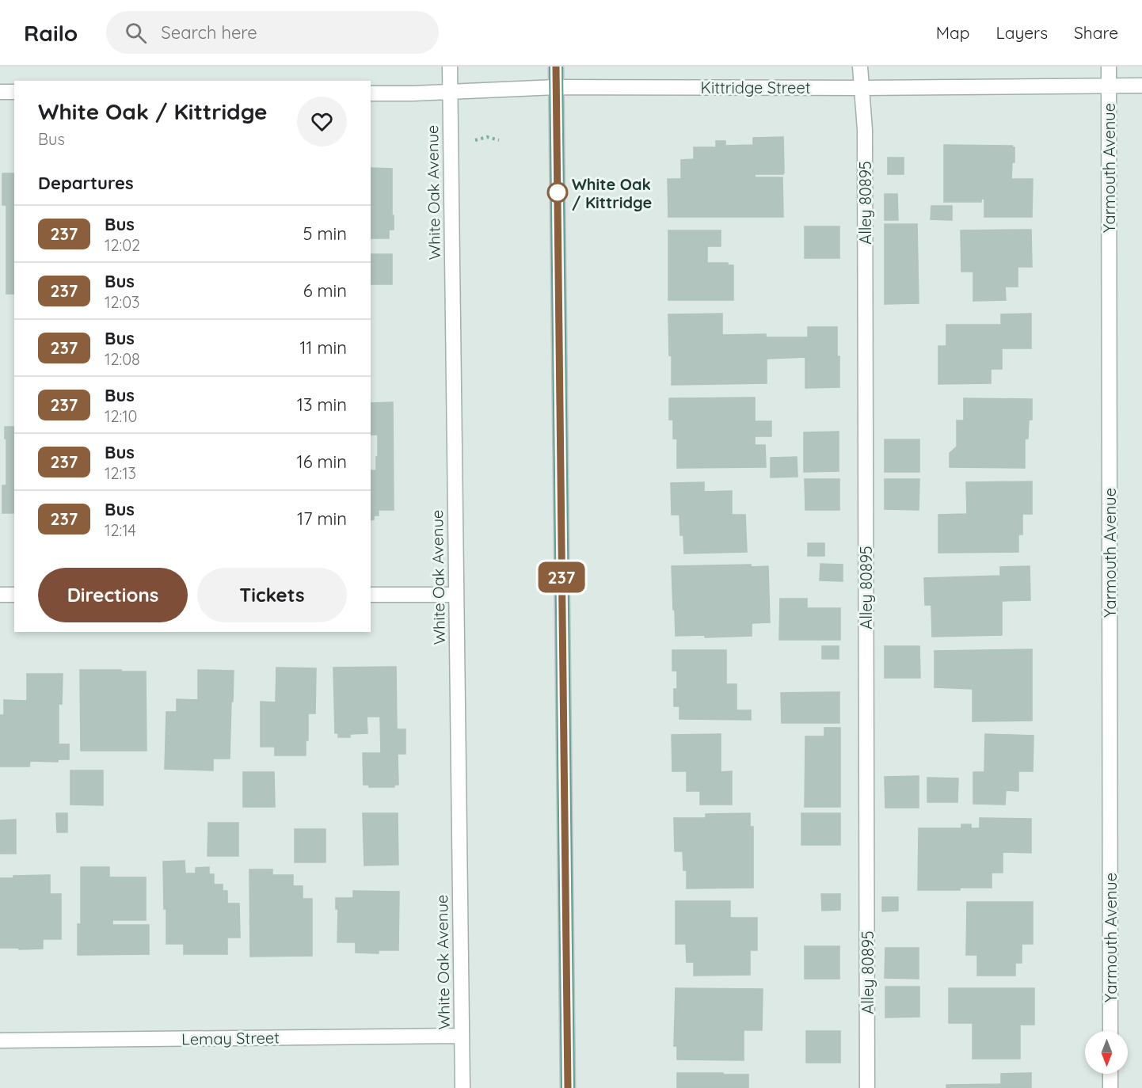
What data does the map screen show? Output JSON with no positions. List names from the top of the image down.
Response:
{
  "streets": {
    "street": [
      "Kittridge Street",
      "Yarmouth Avenue",
      "White Oak Avenue",
      "Alley 80895",
      "Lemay Street"
    ]
  },
  "crossings": [
    ["Kittridge Street", "Yarmouth Avenue"],
    ["Kittridge Street", "White Oak Avenue"],
    ["Kittridge Street", "Alley 80895"],
    ["White Oak Avenue", "Lemay Street"]
  ],
  "places": ["White Oak / Kittridge"],
  "lines": ["bus line 237"],
  "north": "bottom",
  "page": {
    "header": "Railo",
    "search": "Search here",
    "nav": ["Map", "Layers", "Share"],
    "on_map": "237",
    "heading": [
      ["White Oak / Kittridge", "Bus"],
      "Departures"
    ],
    "list": [
      {
        "mark": "237",
        "name": "Bus",
        "note": "12:02",
        "value": "5 min"
      },
      {
        "mark": "237",
        "name": "Bus",
        "note": "12:03",
        "value": "6 min"
      },
      {
        "mark": "237",
        "name": "Bus",
        "note": "12:08",
        "value": "11 min"
      },
      {
        "mark": "237",
        "name": "Bus",
        "note": "12:10",
        "value": "13 min"
      },
      {
        "mark": "237",
        "name": "Bus",
        "note": "12:13",
        "value": "16 min"
      },
      {
        "mark": "237",
        "name": "Bus",
        "note": "12:14",
        "value": "17 min"
      }
    ],
    "buttons": ["Directions", "Tickets"]
  }
}
